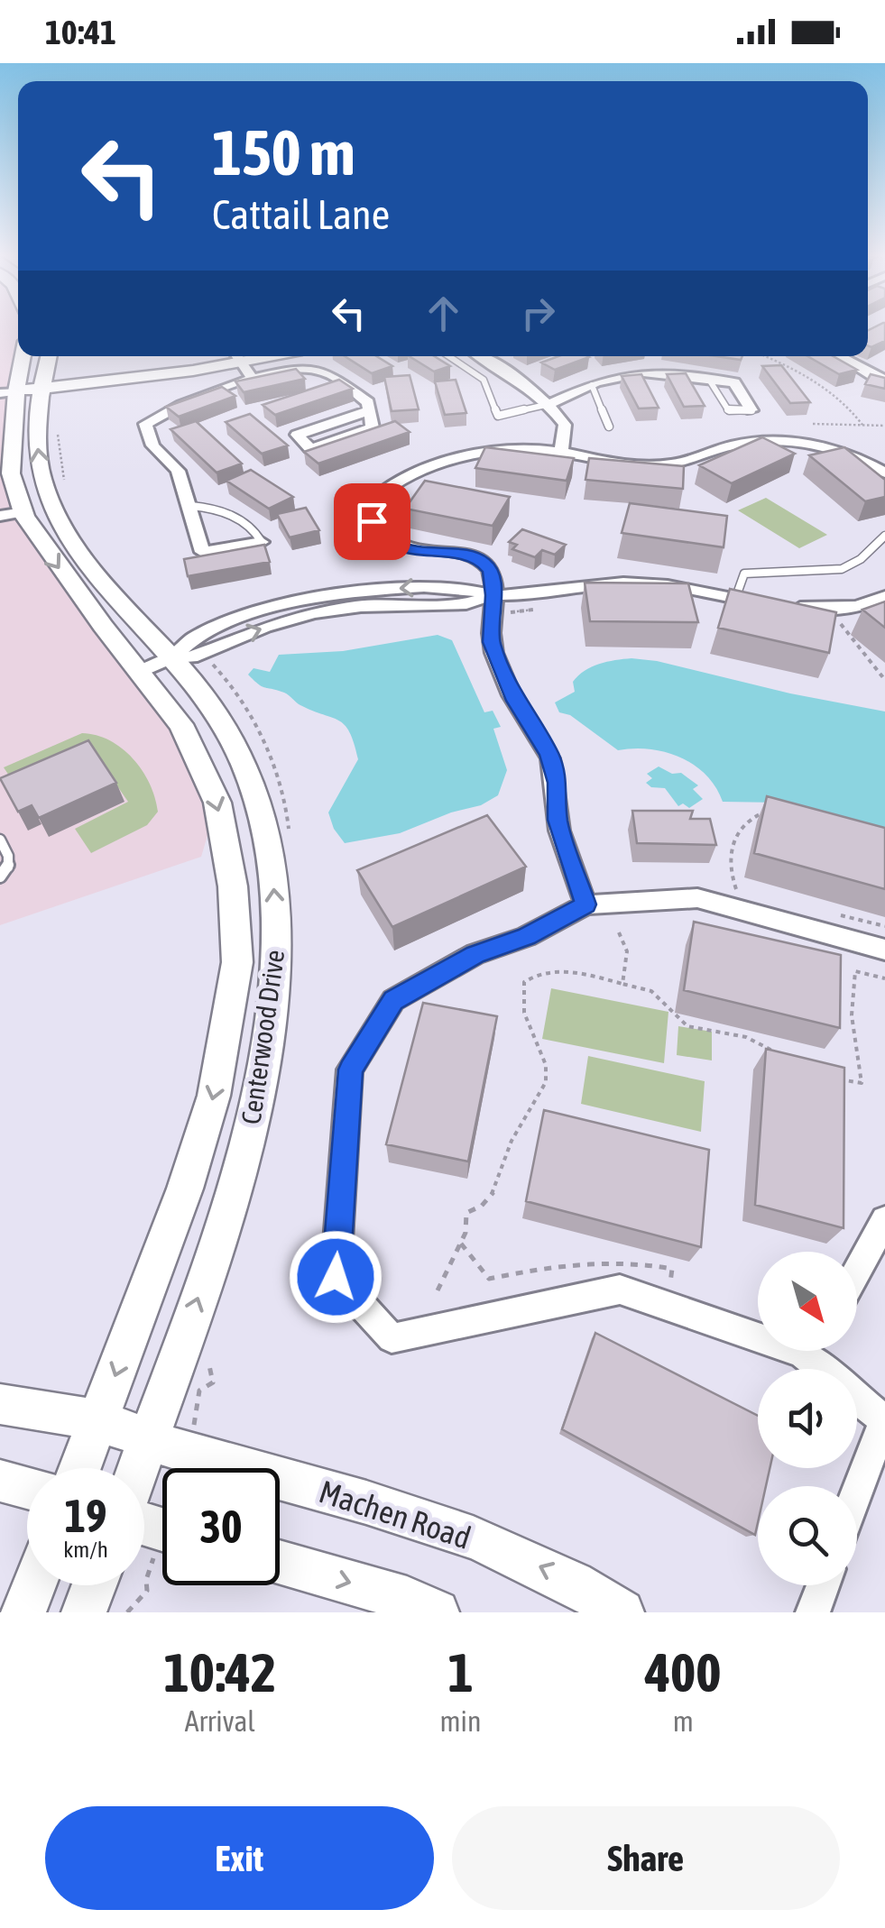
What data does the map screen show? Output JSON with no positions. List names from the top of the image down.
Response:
{
  "streets": {
    "street": ["Centerwood Drive", "Machen Road"]
  },
  "crossings": [
    ["Centerwood Drive", "Machen Road"]
  ],
  "north": "bottom right",
  "page": {
    "status": "10:41",
    "turn": ["150 m", "Cattail Lane"],
    "speed": "19 km/h",
    "limit": "30",
    "eta": [
      "10:42",
      "Arrival",
      "1",
      "min",
      "400",
      "m"
    ],
    "buttons": ["Exit", "Share"]
  }
}
